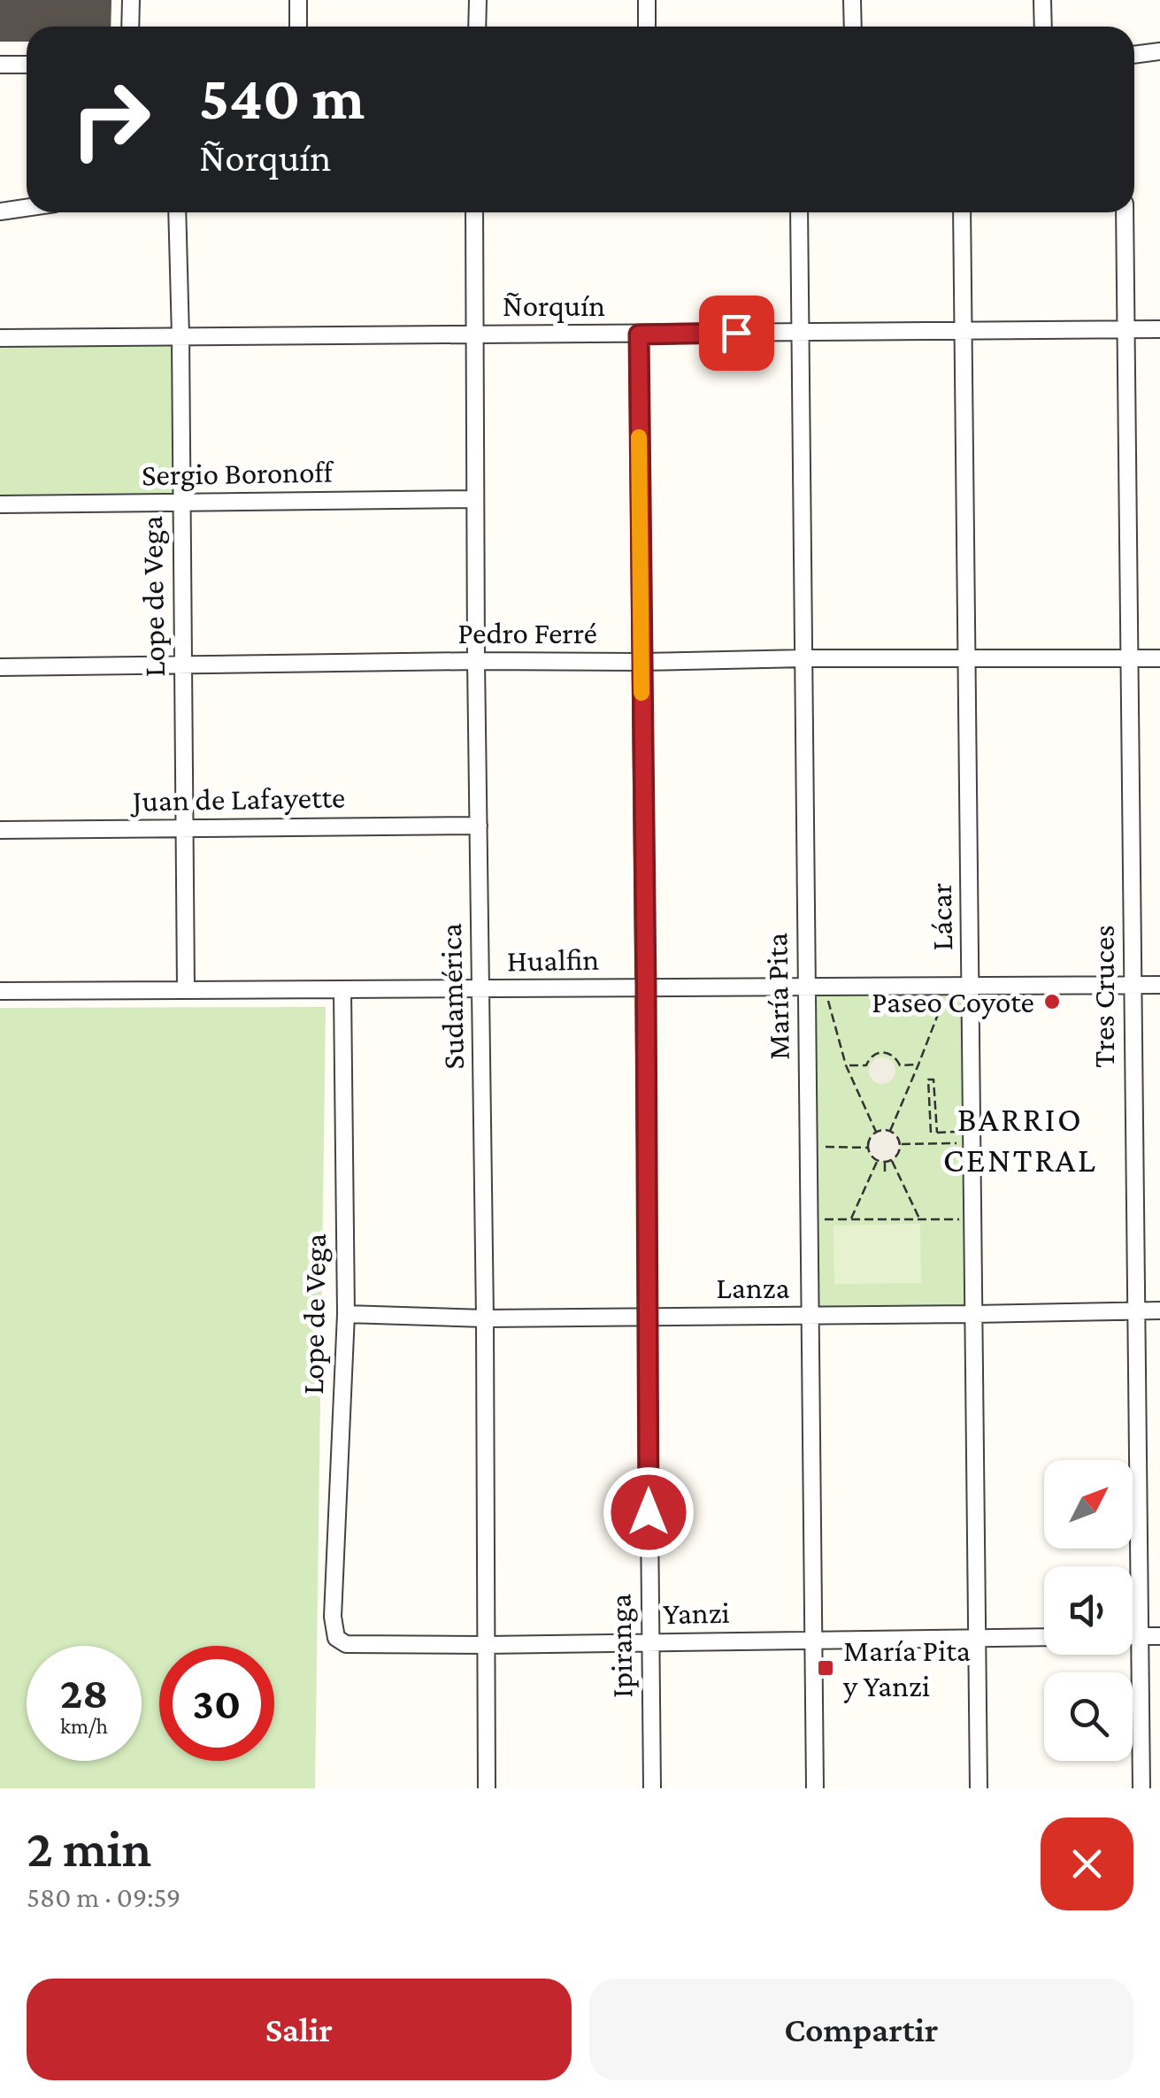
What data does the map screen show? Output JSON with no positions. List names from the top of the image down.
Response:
{
  "streets": {
    "street": [
      "Ñorquín",
      "Sergio Boronoff",
      "Lope de Vega",
      "Pedro Ferré",
      "Juan de Lafayette",
      "Lácar",
      "Hualfin",
      "Sudamérica",
      "María Pita",
      "Tres Cruces",
      "Lanza",
      "Yanzi",
      "Ipiranga"
    ]
  },
  "crossings": [
    ["Ñorquín", "Lope de Vega"],
    ["Ñorquín", "Lácar"],
    ["Ñorquín", "Sudamérica"],
    ["Ñorquín", "María Pita"],
    ["Ñorquín", "Tres Cruces"],
    ["Ñorquín", "Ipiranga"],
    ["Sergio Boronoff", "Lope de Vega"],
    ["Sergio Boronoff", "Sudamérica"],
    ["Lope de Vega", "Pedro Ferré"],
    ["Lope de Vega", "Juan de Lafayette"],
    ["Lope de Vega", "Hualfin"],
    ["Lope de Vega", "Lanza"],
    ["Lope de Vega", "Yanzi"],
    ["Pedro Ferré", "Lácar"],
    ["Pedro Ferré", "Sudamérica"],
    ["Pedro Ferré", "María Pita"],
    ["Pedro Ferré", "Tres Cruces"],
    ["Pedro Ferré", "Ipiranga"],
    ["Juan de Lafayette", "Sudamérica"],
    ["Lácar", "Hualfin"],
    ["Lácar", "Lanza"],
    ["Lácar", "Yanzi"],
    ["Hualfin", "Sudamérica"],
    ["Hualfin", "María Pita"],
    ["Hualfin", "Tres Cruces"],
    ["Hualfin", "Ipiranga"],
    ["Sudamérica", "Lanza"],
    ["Sudamérica", "Yanzi"],
    ["María Pita", "Lanza"],
    ["María Pita", "Yanzi"],
    ["Tres Cruces", "Lanza"],
    ["Lanza", "Ipiranga"],
    ["Yanzi", "Ipiranga"]
  ],
  "districts": ["BARRIO CENTRAL"],
  "places": {
    "other": ["Paseo Coyote"],
    "transit": ["María Pita y Yanzi"]
  },
  "north": "top right",
  "page": {
    "turn": ["540 m", "Ñorquín"],
    "speed": "28 km/h",
    "limit": "30",
    "heading": ["2 min", "580 m · 09:59"],
    "buttons": ["Salir", "Compartir"]
  }
}
